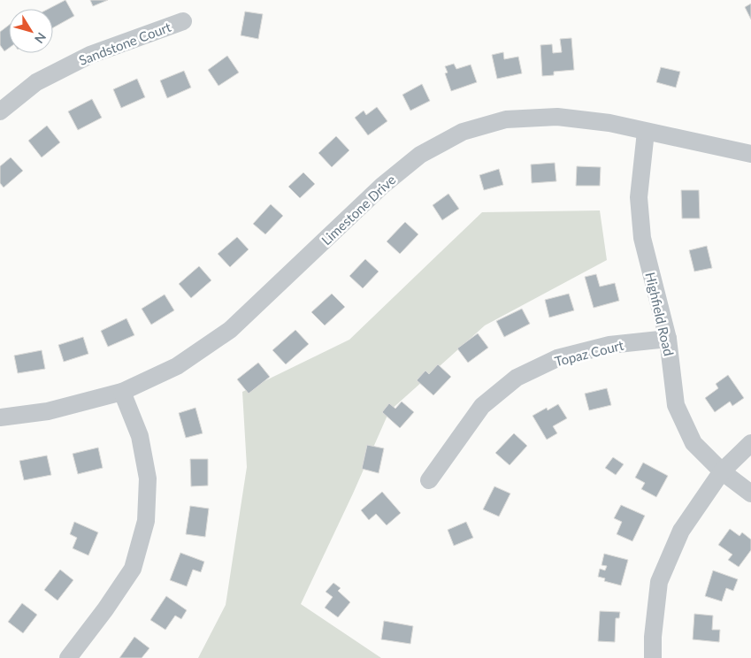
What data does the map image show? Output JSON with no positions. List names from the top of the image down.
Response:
{
  "streets": {
    "street": [
      "Sandstone Court",
      "Limestone Drive",
      "Highfield Road",
      "Topaz Court"
    ]
  },
  "crossings": [
    ["Limestone Drive", "Highfield Road"],
    ["Highfield Road", "Topaz Court"]
  ],
  "north": "bottom right"
}
